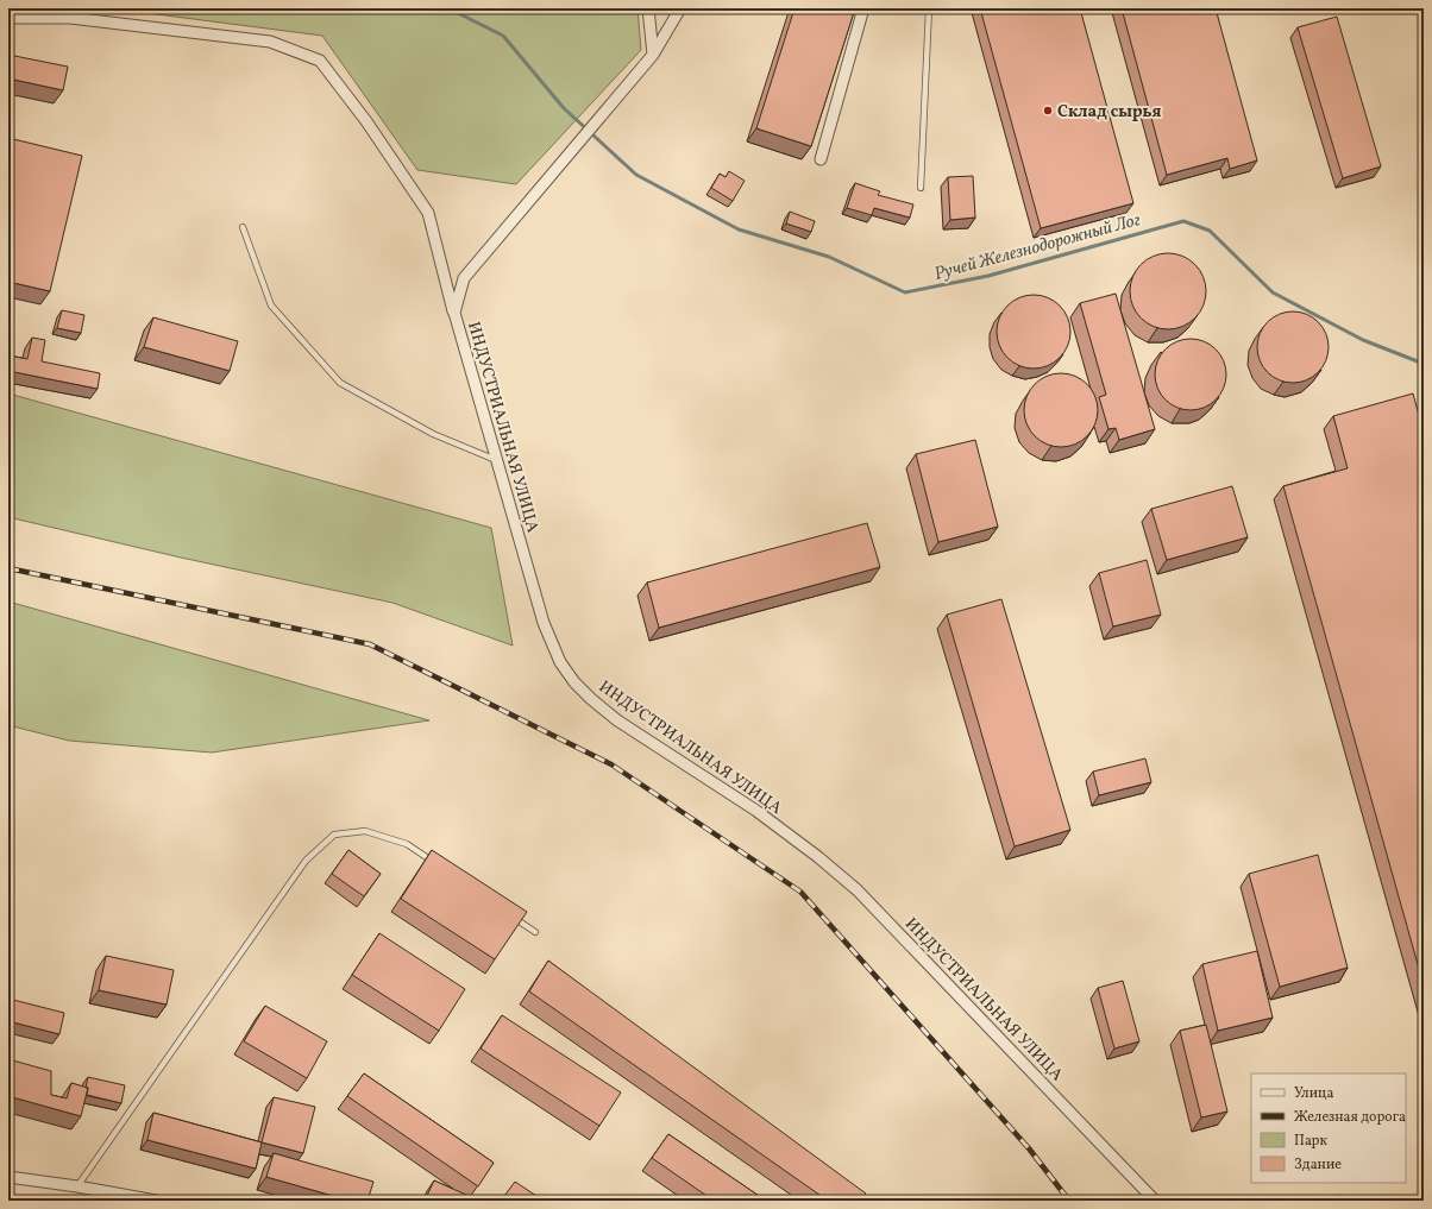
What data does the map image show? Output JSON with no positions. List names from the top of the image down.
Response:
{
  "streets": {
    "street": ["ИНДУСТРИАЛЬНАЯ УЛИЦА"]
  },
  "water": ["Ручей Железнодорожный Лог"],
  "places": ["Склад сырья"],
  "legend": [
    "Улица",
    "Железная дорога",
    "Парк",
    "Здание"
  ]
}
